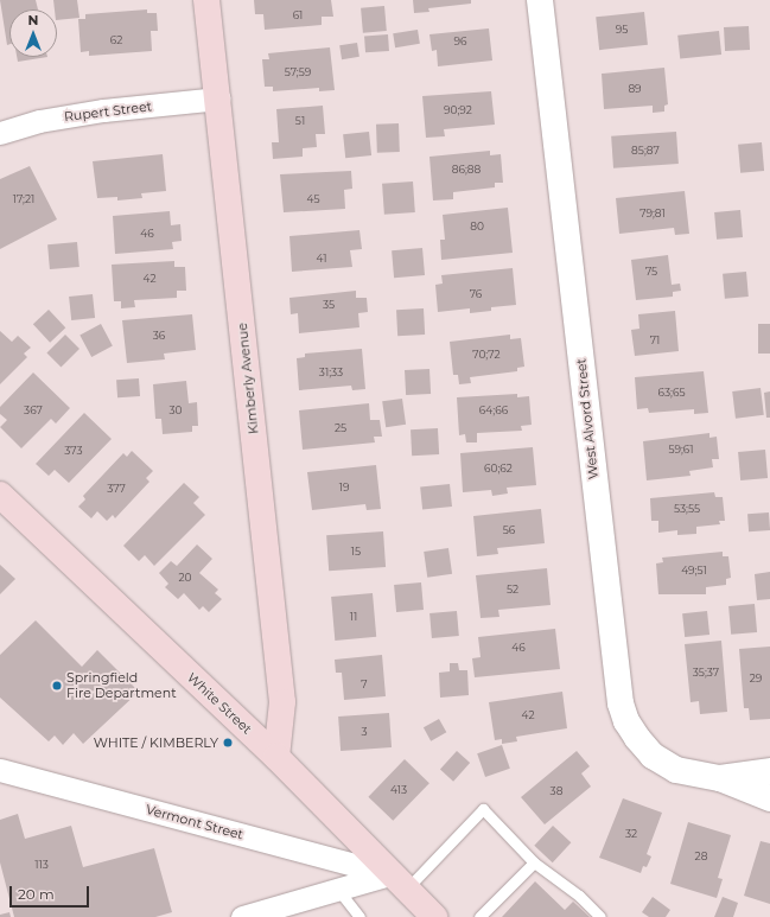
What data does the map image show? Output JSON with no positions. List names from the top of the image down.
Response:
{
  "streets": {
    "main road": ["Kimberly Avenue", "White Street"],
    "street": ["Rupert Street", "West Alvord Street", "Vermont Street"]
  },
  "crossings": [
    ["Rupert Street", "Kimberly Avenue"],
    ["Kimberly Avenue", "White Street"],
    ["White Street", "Vermont Street"]
  ],
  "places": ["Springfield Fire Department", "WHITE / KIMBERLY"],
  "house_numbers": [
    "61",
    "95",
    "62",
    "96",
    "57;59",
    "89",
    "90;92",
    "51",
    "85;87",
    "86;88",
    "17;21",
    "45",
    "79;81",
    "80",
    "46",
    "41",
    "75",
    "42",
    "76",
    "35",
    "36",
    "71",
    "70;72",
    "31;33",
    "63;65",
    "367",
    "30",
    "64;66",
    "25",
    "59;61",
    "373",
    "60;62",
    "19",
    "377",
    "53;55",
    "56",
    "15",
    "49;51",
    "20",
    "52",
    "11",
    "46",
    "35;37",
    "29",
    "7",
    "42",
    "3",
    "413",
    "38",
    "32",
    "28",
    "113"
  ],
  "scale_bar": "20 m",
  "north": "top"
}
